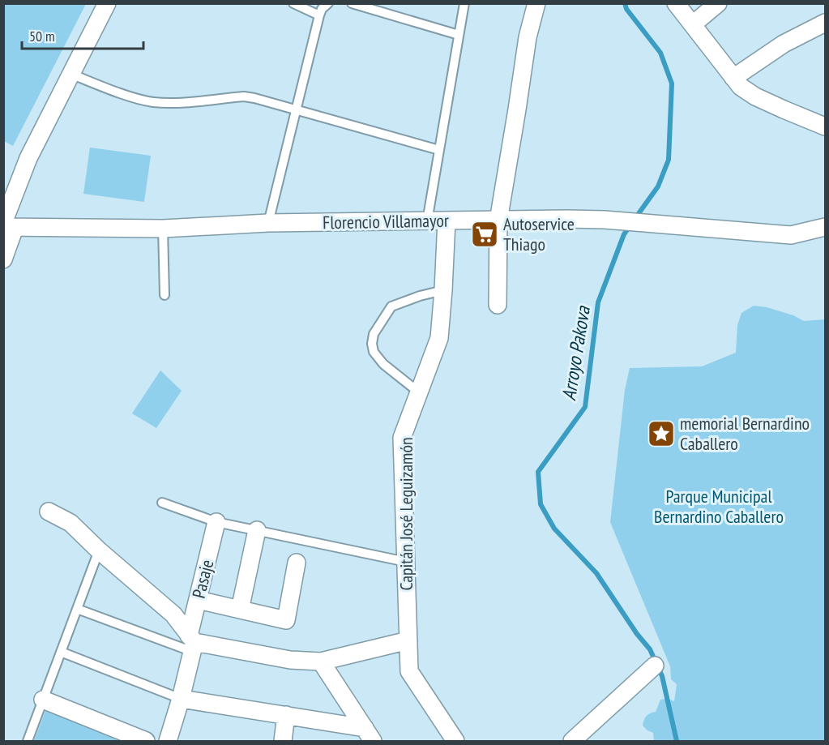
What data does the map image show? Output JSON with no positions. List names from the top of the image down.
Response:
{
  "streets": {
    "street": ["Florencio Villamayor", "Capitán José Leguizamón", "Pasaje"]
  },
  "crossings": [
    ["Florencio Villamayor", "Capitán José Leguizamón"]
  ],
  "water": ["Arroyo Pakova"],
  "parks": ["Parque Municipal Bernardino Caballero"],
  "places": {
    "supermarket": ["Autoservice Thiago"],
    "place": ["memorial Bernardino Caballero"]
  },
  "scale_bar": "50 m"
}
